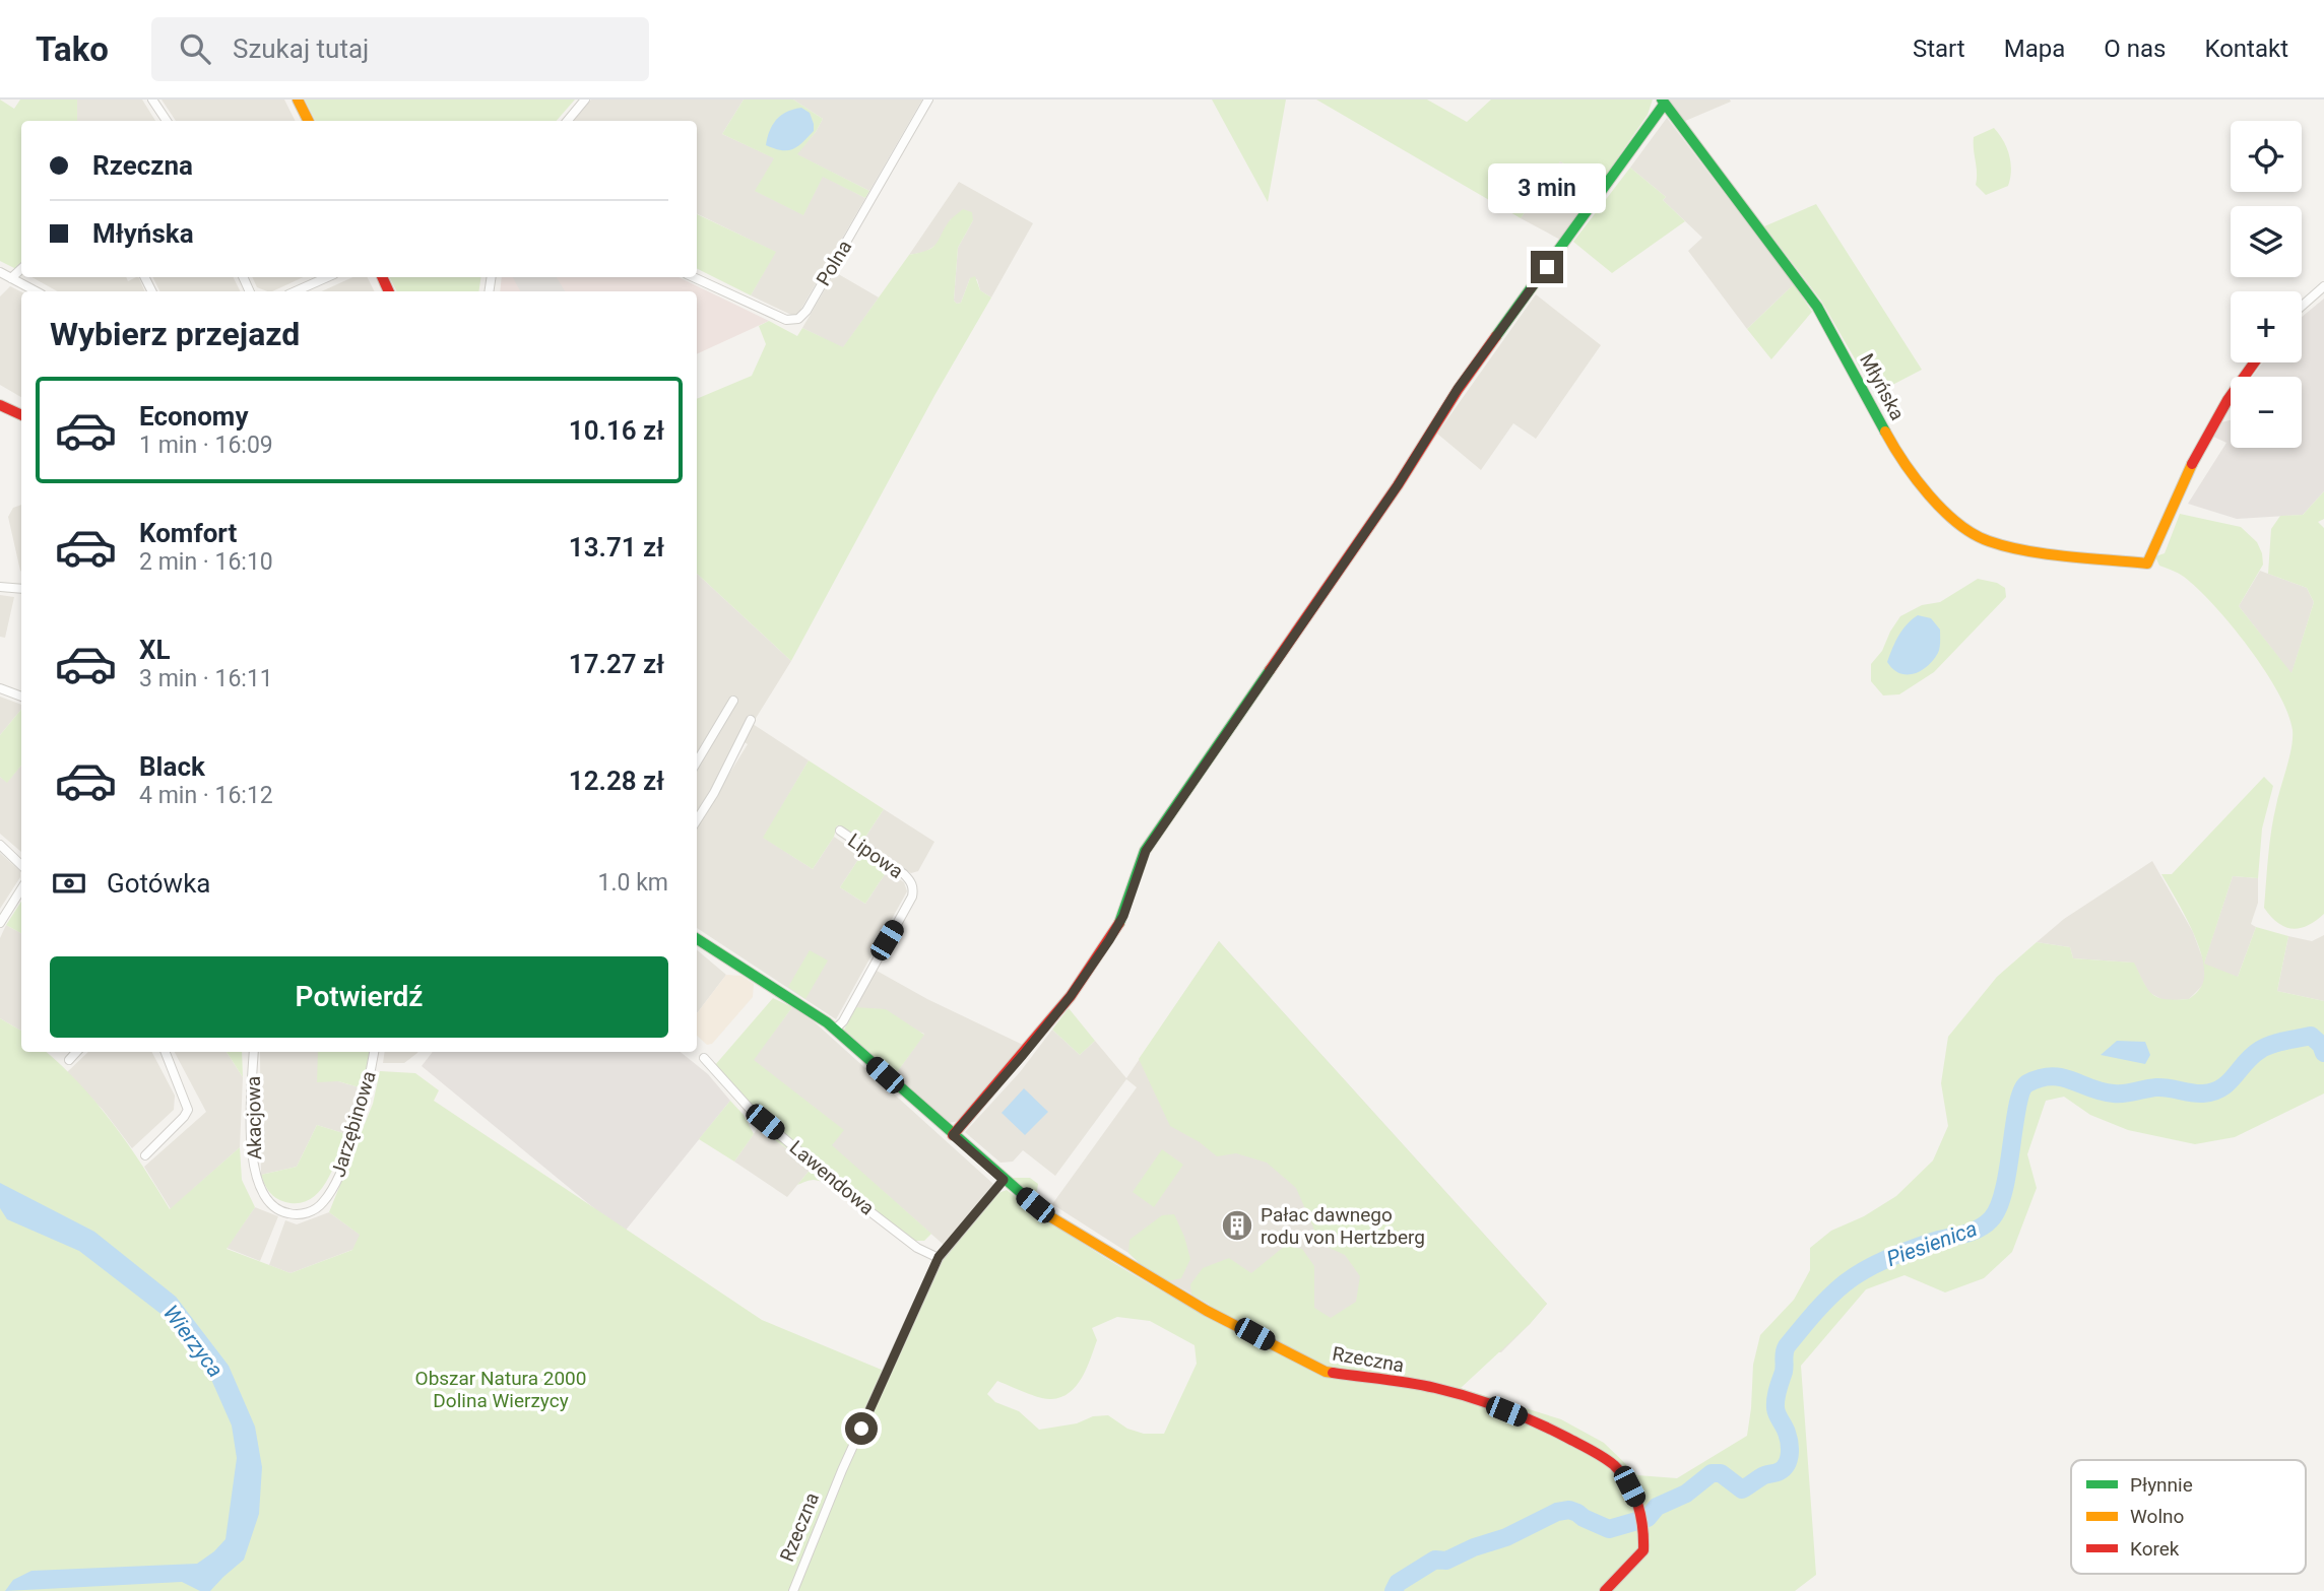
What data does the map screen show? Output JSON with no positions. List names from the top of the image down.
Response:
{
  "streets": {
    "street": [
      "Polna",
      "Młyńska",
      "Lipowa",
      "Akacjowa",
      "Jarzębinowa",
      "Lawendowa",
      "Rzeczna"
    ]
  },
  "crossings": [
    ["Młyńska", "Rzeczna"],
    ["Lipowa", "Rzeczna"],
    ["Akacjowa", "Jarzębinowa"],
    ["Lawendowa", "Rzeczna"]
  ],
  "water": ["Piesienica", "Wierzyca"],
  "parks": ["Obszar Natura 2000 Dolina Wierzycy"],
  "places": {
    "building": ["Pałac dawnego rodu von Hertzberg"]
  },
  "legend": ["Płynnie", "Wolno", "Korek"],
  "page": {
    "header": "Tako",
    "search": "Szukaj tutaj",
    "nav": [
      "Start",
      "Mapa",
      "O nas",
      "Kontakt"
    ],
    "map_buttons": ["+", "−"],
    "banner": ["Rzeczna", "Młyńska"],
    "bubble": "3 min",
    "heading": "Wybierz przejazd",
    "list": [
      {
        "name": "Economy",
        "note": "1 min · 16:09",
        "value": "10.16 zł"
      },
      {
        "name": "Komfort",
        "note": "2 min · 16:10",
        "value": "13.71 zł"
      },
      {
        "name": "XL",
        "note": "3 min · 16:11",
        "value": "17.27 zł"
      },
      {
        "name": "Black",
        "note": "4 min · 16:12",
        "value": "12.28 zł"
      }
    ],
    "pay": ["Gotówka", "1.0 km"],
    "buttons": "Potwierdź"
  }
}
